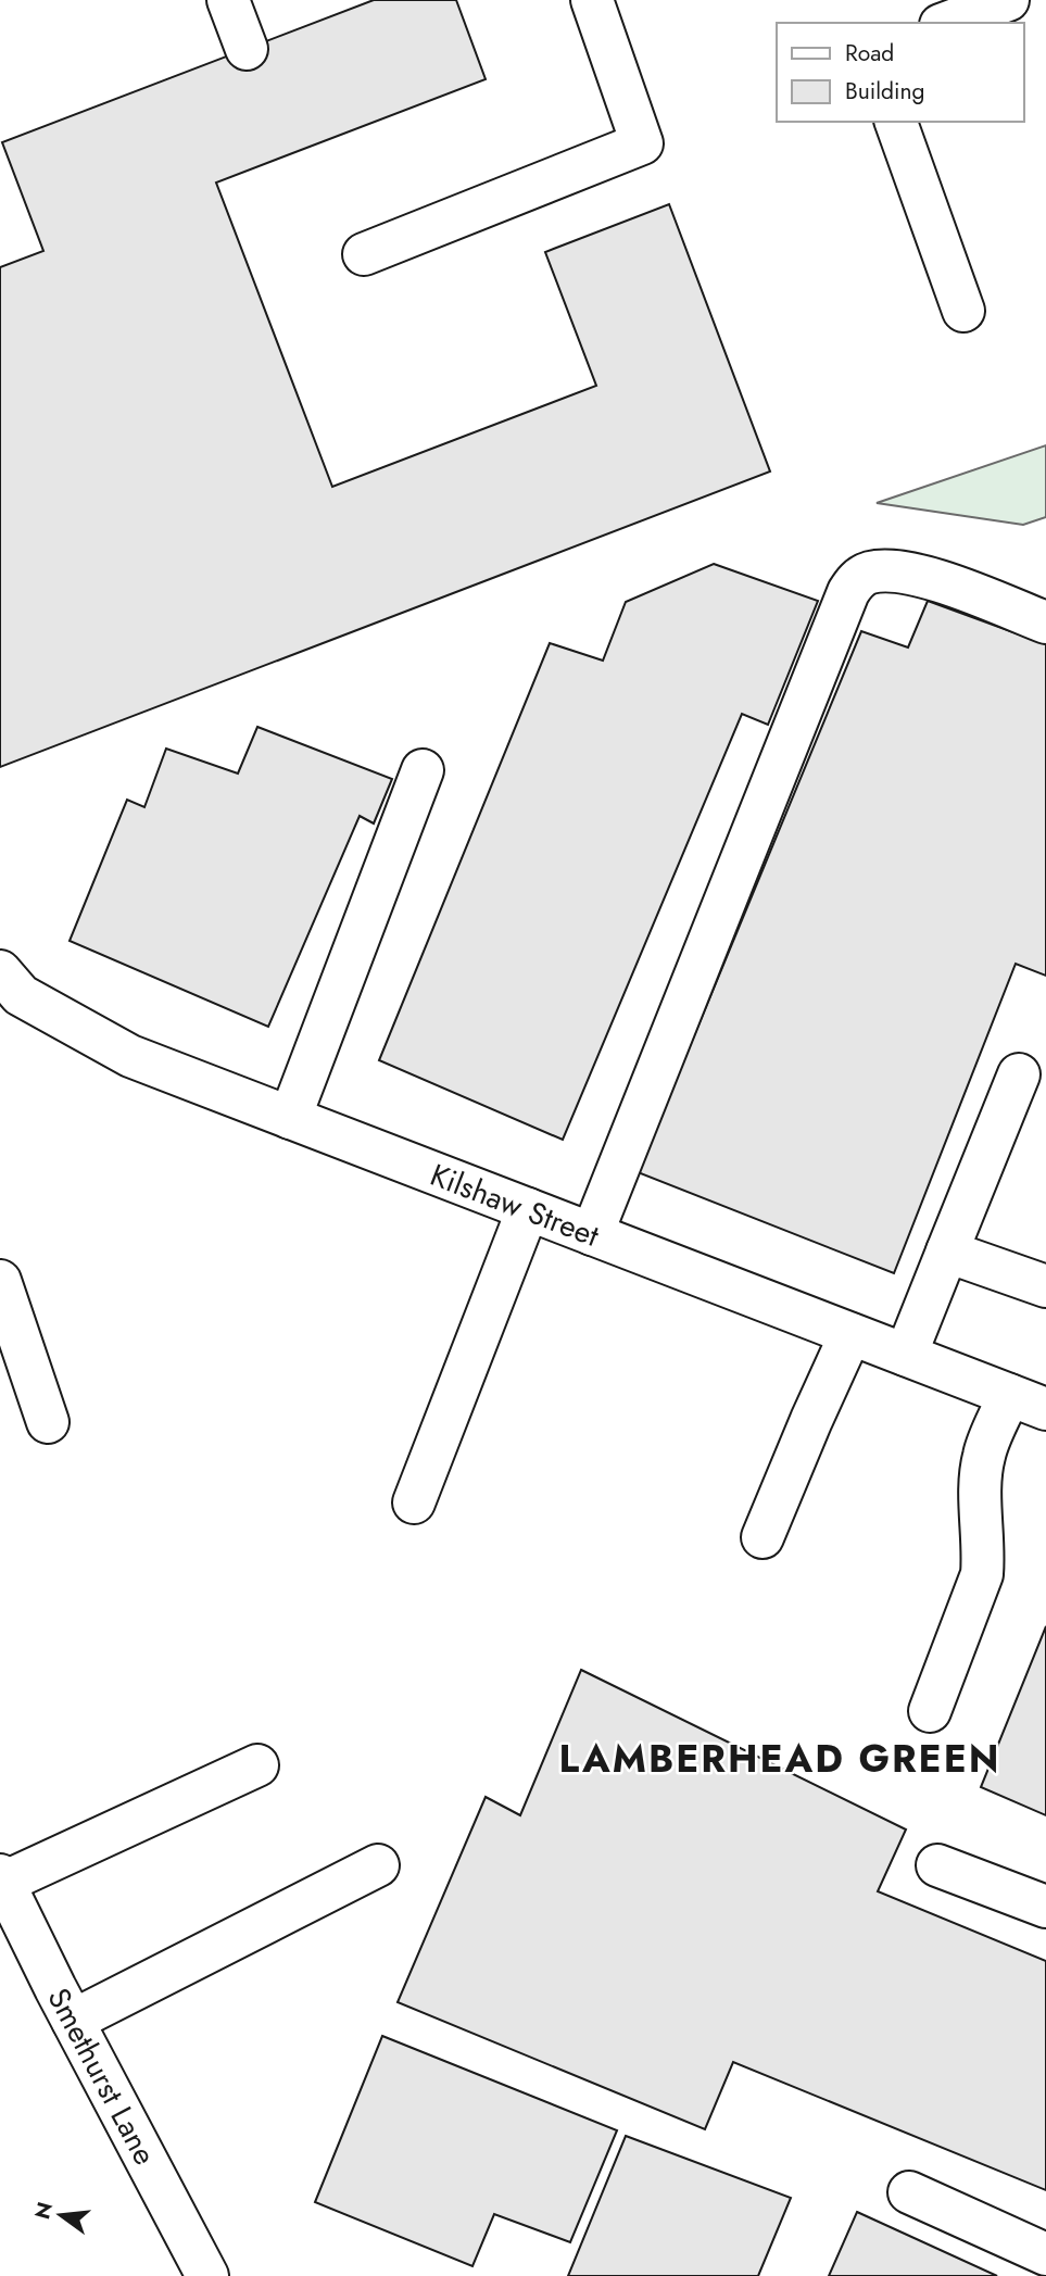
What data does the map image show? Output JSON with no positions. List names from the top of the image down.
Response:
{
  "streets": {
    "street": ["Kilshaw Street", "Smethurst Lane"]
  },
  "districts": ["LAMBERHEAD GREEN"],
  "legend": ["Road", "Building"],
  "north": "left"
}
